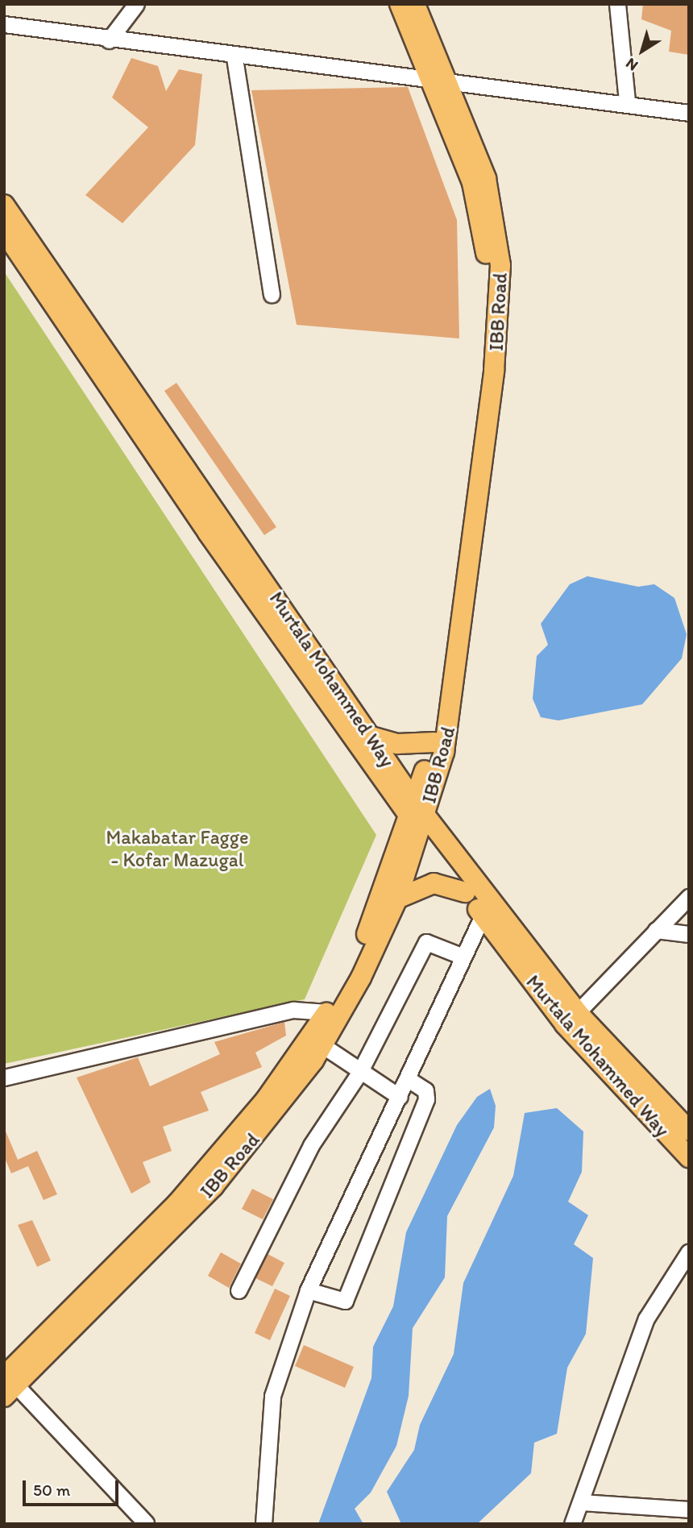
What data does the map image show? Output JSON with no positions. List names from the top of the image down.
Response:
{
  "streets": {
    "main road": ["IBB Road", "Murtala Mohammed Way"]
  },
  "crossings": [
    ["IBB Road", "Murtala Mohammed Way"]
  ],
  "parks": ["Makabatar Fagge - Kofar Mazugal"],
  "scale_bar": "50 m",
  "north": "bottom left"
}
